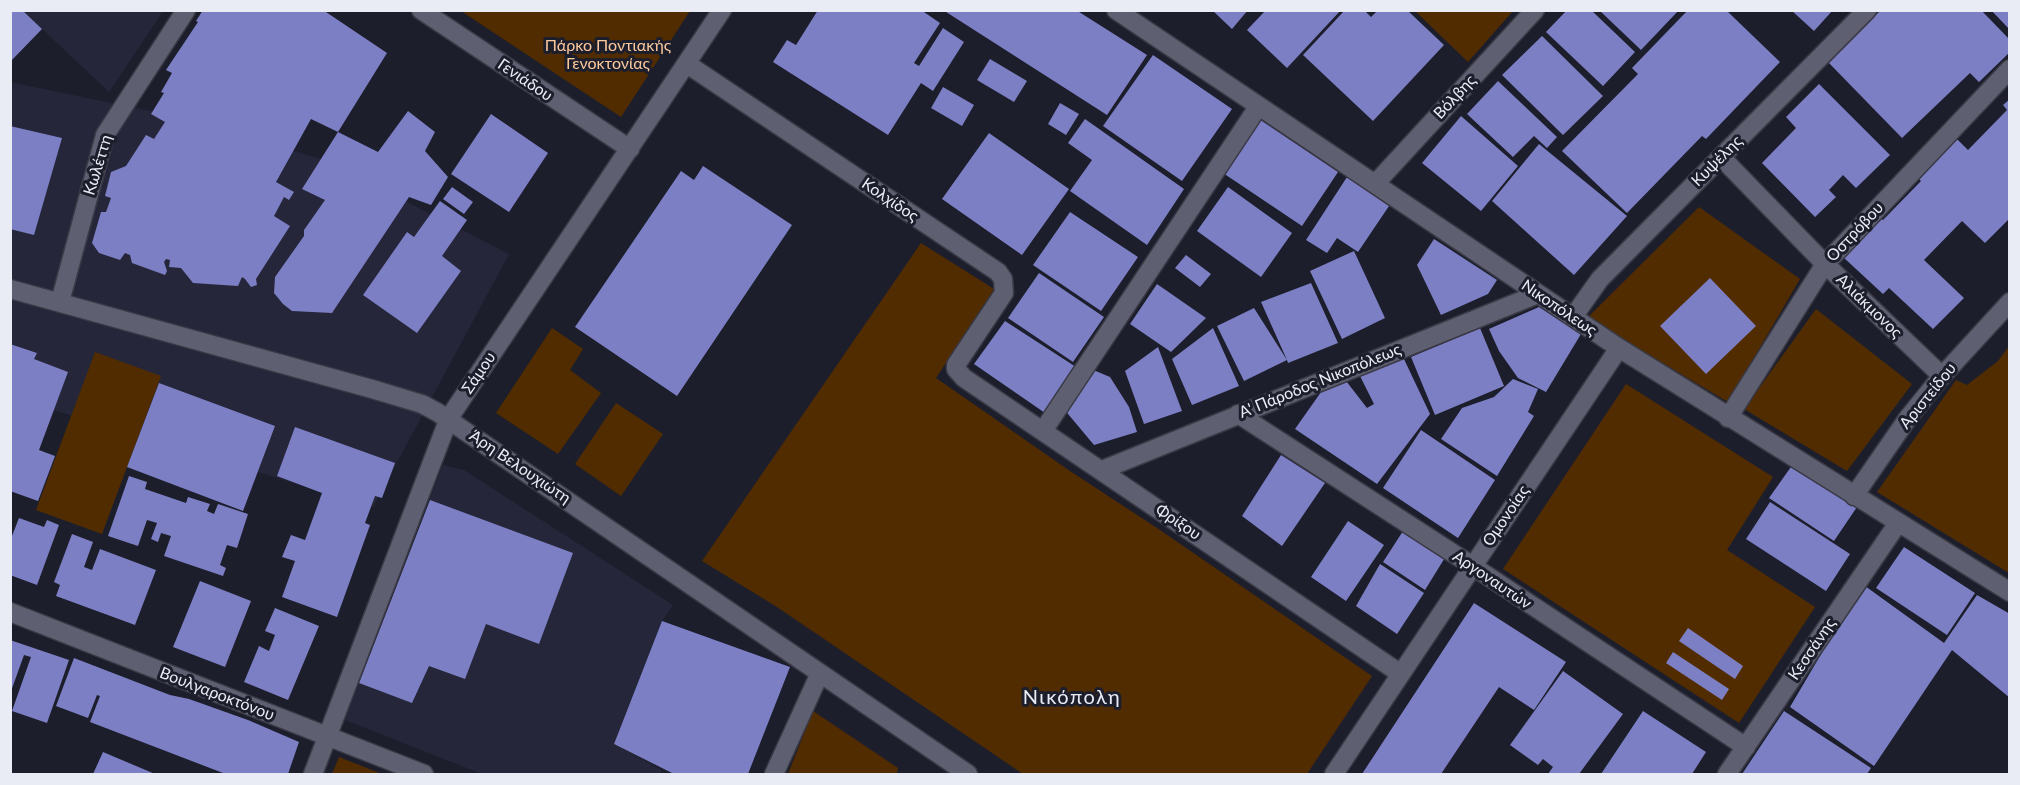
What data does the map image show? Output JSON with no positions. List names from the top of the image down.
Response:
{
  "streets": {
    "street": [
      "Γενιάδου",
      "Βόλβης",
      "Κυψέλης",
      "Κωλέττη",
      "Κολχίδος",
      "Οστρόβου",
      "Αλιάκμονος",
      "Νικοπόλεως",
      "Σάμου",
      "Α' Πάροδος Νικοπόλεως",
      "Αριστείδου",
      "Άρη Βελουχιώτη",
      "Ομονοίας",
      "Φρίξου",
      "Αργοναυτών",
      "Κεσσάνης",
      "Βουλγαροκτόνου"
    ]
  },
  "crossings": [
    ["Γενιάδου", "Σάμου"],
    ["Βόλβης", "Νικοπόλεως"],
    ["Κυψέλης", "Αλιάκμονος"],
    ["Κυψέλης", "Νικοπόλεως"],
    ["Κωλέττη", "Άρη Βελουχιώτη"],
    ["Κολχίδος", "Σάμου"],
    ["Κολχίδος", "Φρίξου"],
    ["Οστρόβου", "Αλιάκμονος"],
    ["Οστρόβου", "Νικοπόλεως"],
    ["Αλιάκμονος", "Αριστείδου"],
    ["Νικοπόλεως", "Α' Πάροδος Νικοπόλεως"],
    ["Νικοπόλεως", "Αριστείδου"],
    ["Νικοπόλεως", "Ομονοίας"],
    ["Νικοπόλεως", "Κεσσάνης"],
    ["Σάμου", "Άρη Βελουχιώτη"],
    ["Σάμου", "Βουλγαροκτόνου"],
    ["Α' Πάροδος Νικοπόλεως", "Φρίξου"],
    ["Α' Πάροδος Νικοπόλεως", "Αργοναυτών"],
    ["Ομονοίας", "Φρίξου"],
    ["Ομονοίας", "Αργοναυτών"],
    ["Αργοναυτών", "Κεσσάνης"]
  ],
  "districts": ["Νικόπολη"],
  "parks": ["Πάρκο Ποντιακής Γενοκτονίας"]
}
